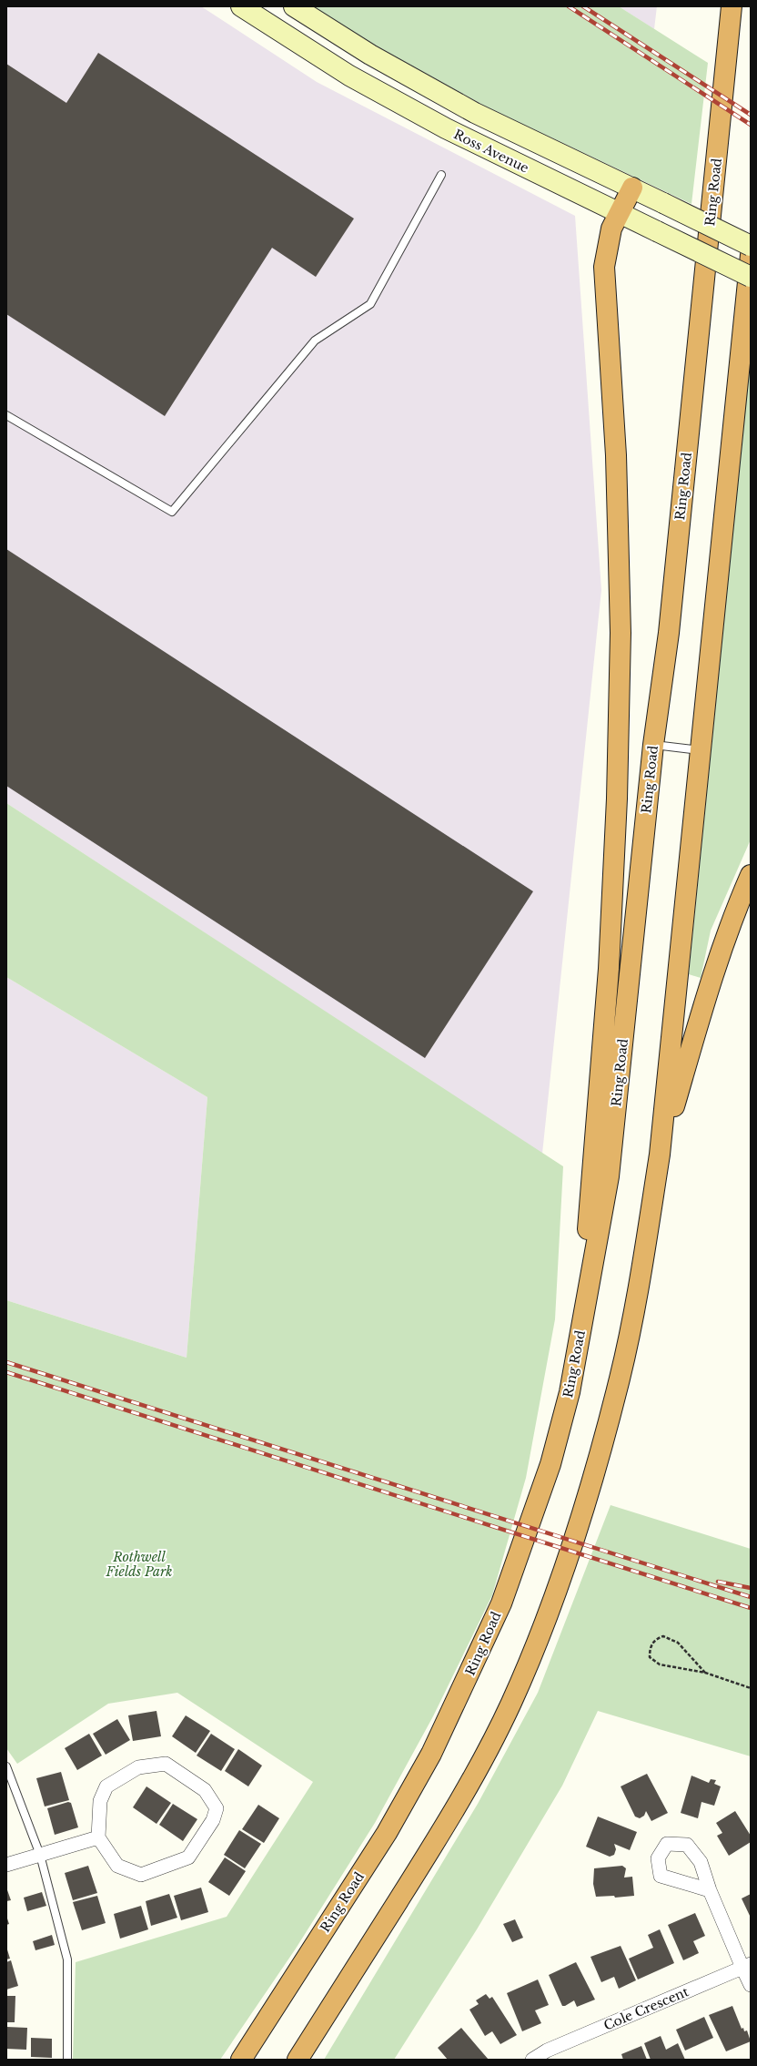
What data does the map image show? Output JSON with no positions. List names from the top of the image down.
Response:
{
  "streets": {
    "highway": ["Ring Road"],
    "main road": ["Ross Avenue"],
    "street": ["Cole Crescent"]
  },
  "parks": ["Rothwell Fields Park"]
}
